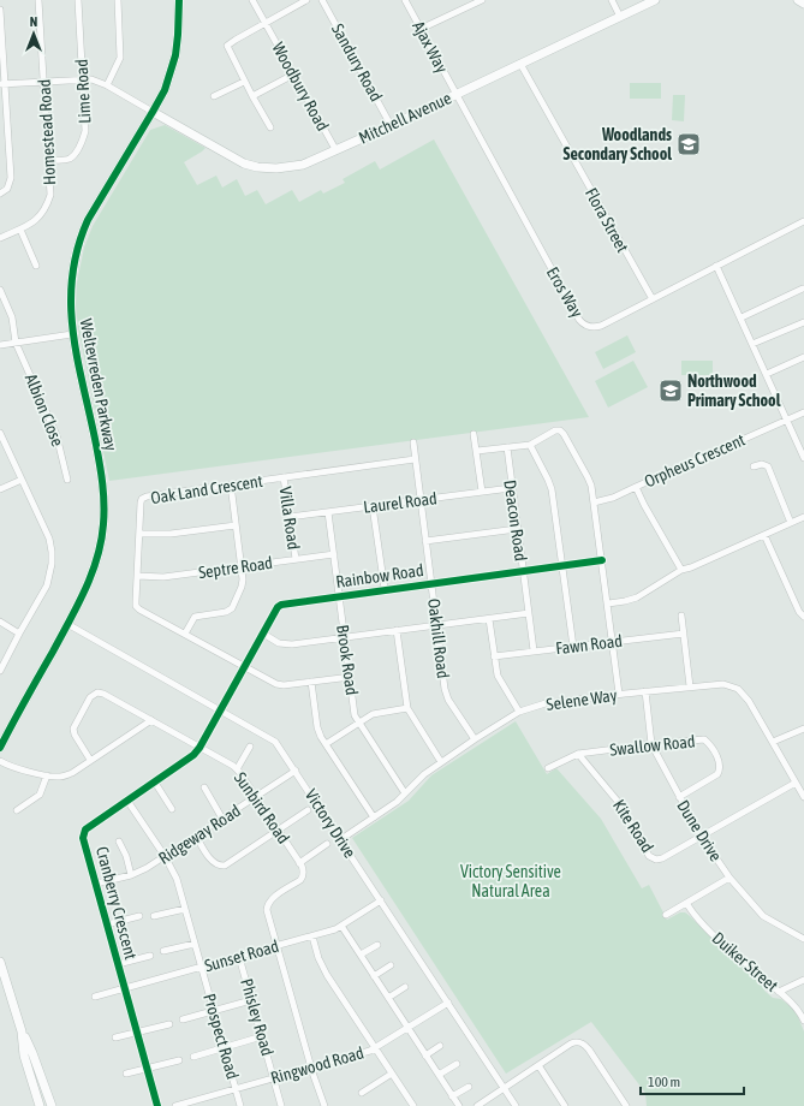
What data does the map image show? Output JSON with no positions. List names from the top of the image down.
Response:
{
  "streets": {
    "street": [
      "Ajax Way",
      "Sandury Road",
      "Woodbury Road",
      "Lime Road",
      "Mitchell Avenue",
      "Homestead Road",
      "Flora Street",
      "Eros Way",
      "Weltevreden Parkway",
      "Albion Close",
      "Orpheus Crescent",
      "Oak Land Crescent",
      "Laurel Road",
      "Villa Road",
      "Deacon Road",
      "Septre Road",
      "Rainbow Road",
      "Oakhill Road",
      "Fawn Road",
      "Brook Road",
      "Selene Way",
      "Swallow Road",
      "Sunbird Road",
      "Victory Drive",
      "Kite Road",
      "Dune Drive",
      "Ridgeway Road",
      "Cranberry Crescent",
      "Sunset Road",
      "Duiker Street",
      "Phisley Road",
      "Prospect Road",
      "Ringwood Road"
    ]
  },
  "crossings": [
    ["Ajax Way", "Mitchell Avenue"],
    ["Ajax Way", "Eros Way"],
    ["Sandury Road", "Mitchell Avenue"],
    ["Woodbury Road", "Mitchell Avenue"],
    ["Lime Road", "Homestead Road"],
    ["Mitchell Avenue", "Flora Street"],
    ["Mitchell Avenue", "Eros Way"],
    ["Mitchell Avenue", "Weltevreden Parkway"],
    ["Flora Street", "Eros Way"],
    ["Weltevreden Parkway", "Victory Drive"],
    ["Oak Land Crescent", "Villa Road"],
    ["Oak Land Crescent", "Septre Road"],
    ["Oak Land Crescent", "Rainbow Road"],
    ["Oak Land Crescent", "Oakhill Road"],
    ["Oak Land Crescent", "Brook Road"],
    ["Laurel Road", "Villa Road"],
    ["Laurel Road", "Deacon Road"],
    ["Laurel Road", "Oakhill Road"],
    ["Laurel Road", "Brook Road"],
    ["Villa Road", "Septre Road"],
    ["Deacon Road", "Rainbow Road"],
    ["Deacon Road", "Fawn Road"],
    ["Septre Road", "Brook Road"],
    ["Rainbow Road", "Oakhill Road"],
    ["Rainbow Road", "Brook Road"],
    ["Rainbow Road", "Victory Drive"],
    ["Rainbow Road", "Cranberry Crescent"],
    ["Oakhill Road", "Selene Way"],
    ["Brook Road", "Selene Way"],
    ["Selene Way", "Victory Drive"],
    ["Selene Way", "Dune Drive"],
    ["Swallow Road", "Kite Road"],
    ["Swallow Road", "Dune Drive"],
    ["Sunbird Road", "Ridgeway Road"],
    ["Sunbird Road", "Cranberry Crescent"],
    ["Sunbird Road", "Sunset Road"],
    ["Victory Drive", "Ridgeway Road"],
    ["Victory Drive", "Cranberry Crescent"],
    ["Victory Drive", "Sunset Road"],
    ["Victory Drive", "Ringwood Road"],
    ["Kite Road", "Dune Drive"],
    ["Ridgeway Road", "Cranberry Crescent"],
    ["Ridgeway Road", "Prospect Road"],
    ["Cranberry Crescent", "Sunset Road"],
    ["Cranberry Crescent", "Prospect Road"],
    ["Sunset Road", "Phisley Road"],
    ["Sunset Road", "Prospect Road"],
    ["Phisley Road", "Ringwood Road"],
    ["Prospect Road", "Ringwood Road"]
  ],
  "parks": ["Victory Sensitive Natural Area"],
  "places": {
    "school or university": ["Woodlands Secondary School", "Northwood Primary School"]
  },
  "scale_bar": "100 m",
  "north": "top"
}
